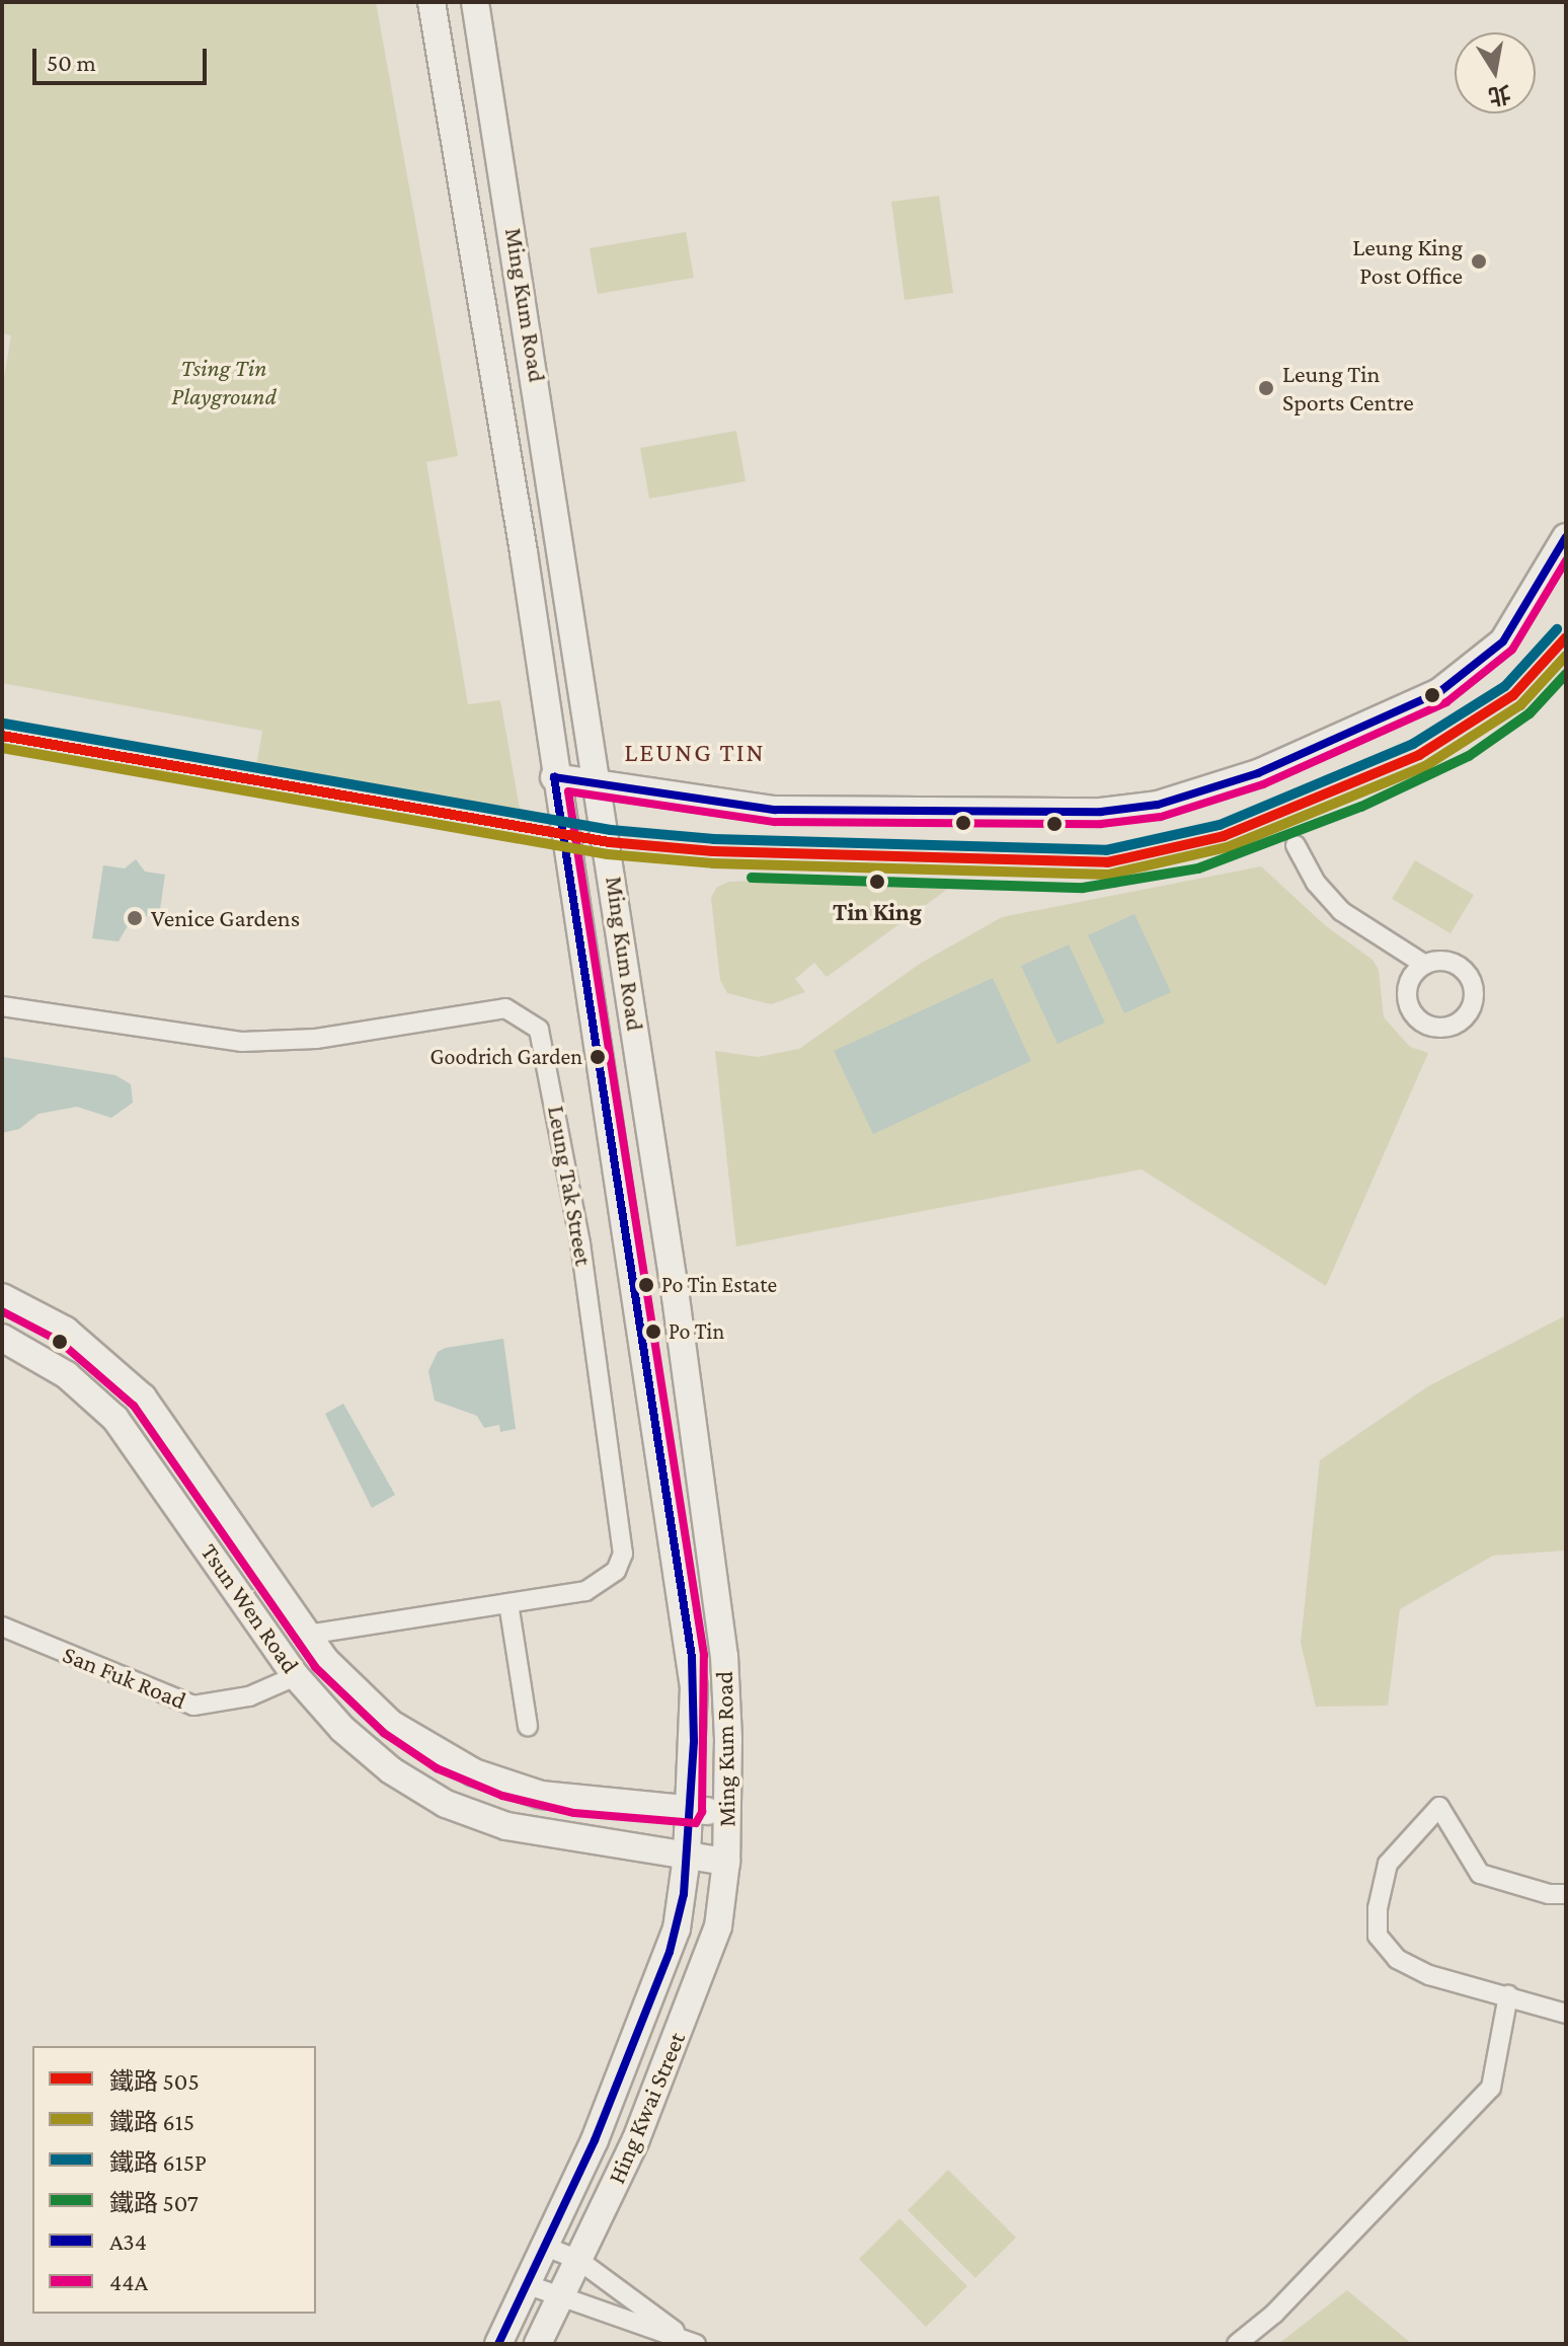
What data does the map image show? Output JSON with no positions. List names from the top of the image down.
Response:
{
  "streets": {
    "main road": ["Ming Kum Road", "Tsun Wen Road", "Hing Kwai Street"],
    "street": ["Leung Tak Street", "San Fuk Road"]
  },
  "crossings": [
    ["Ming Kum Road", "Tsun Wen Road"],
    ["Ming Kum Road", "Hing Kwai Street"],
    ["Leung Tak Street", "Tsun Wen Road"],
    ["Tsun Wen Road", "San Fuk Road"],
    ["Tsun Wen Road", "Hing Kwai Street"]
  ],
  "districts": ["LEUNG TIN"],
  "parks": ["Tsing Tin Playground"],
  "places": [
    "Leung King Post Office",
    "Leung Tin Sports Centre",
    "Tin King",
    "Venice Gardens",
    "Goodrich Garden",
    "Po Tin Estate",
    "Po Tin"
  ],
  "lines": [
    "transit line A34",
    "transit line 44A",
    "rail line 615P",
    "rail line 505",
    "rail line 615",
    "rail line 507"
  ],
  "legend": [
    "鐵路 505",
    "鐵路 615",
    "鐵路 615P",
    "鐵路 507",
    "A34",
    "44A"
  ],
  "scale_bar": "50 m",
  "north": "bottom"
}
